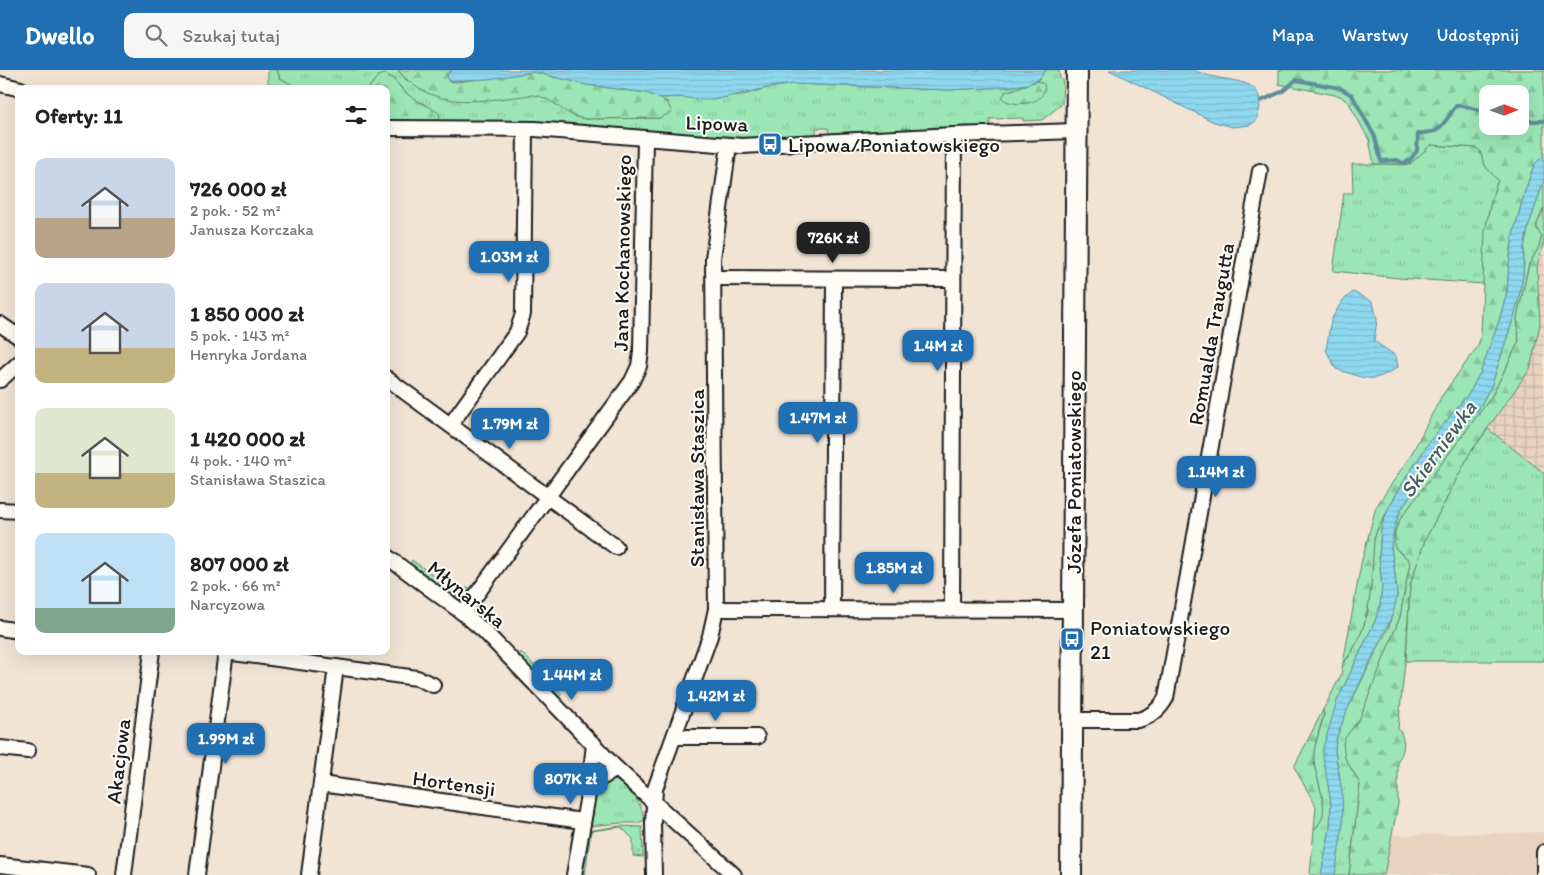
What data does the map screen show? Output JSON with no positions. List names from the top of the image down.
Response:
{
  "streets": {
    "street": [
      "Lipowa",
      "Jana Kochanowskiego",
      "Romualda Traugutta",
      "Józefa Poniatowskiego",
      "Stanisława Staszica",
      "Młynarska",
      "Akacjowa",
      "Hortensji"
    ]
  },
  "crossings": [
    ["Lipowa", "Jana Kochanowskiego"],
    ["Lipowa", "Józefa Poniatowskiego"],
    ["Lipowa", "Stanisława Staszica"],
    ["Jana Kochanowskiego", "Młynarska"],
    ["Romualda Traugutta", "Józefa Poniatowskiego"],
    ["Stanisława Staszica", "Młynarska"]
  ],
  "water": ["Skierniewka"],
  "places": {
    "bus stop": ["Lipowa/Poniatowskiego", "Poniatowskiego 21"]
  },
  "north": "right",
  "page": {
    "header": "Dwello",
    "search": "Szukaj tutaj",
    "nav": ["Mapa", "Warstwy", "Udostępnij"],
    "heading": "Oferty: 11",
    "list": [
      {
        "name": "726 000 zł",
        "note": "2 pok. · 52 m² · Janusza Korczaka"
      },
      {
        "name": "1 850 000 zł",
        "note": "5 pok. · 143 m² · Henryka Jordana"
      },
      {
        "name": "1 420 000 zł",
        "note": "4 pok. · 140 m² · Stanisława Staszica"
      },
      {
        "name": "807 000 zł",
        "note": "2 pok. · 66 m² · Narcyzowa"
      }
    ],
    "price": [
      "726K zł",
      "1.03M zł",
      "1.4M zł",
      "1.47M zł",
      "1.79M zł",
      "1.14M zł",
      "1.85M zł",
      "1.44M zł",
      "1.42M zł",
      "1.99M zł",
      "807K zł"
    ]
  }
}
